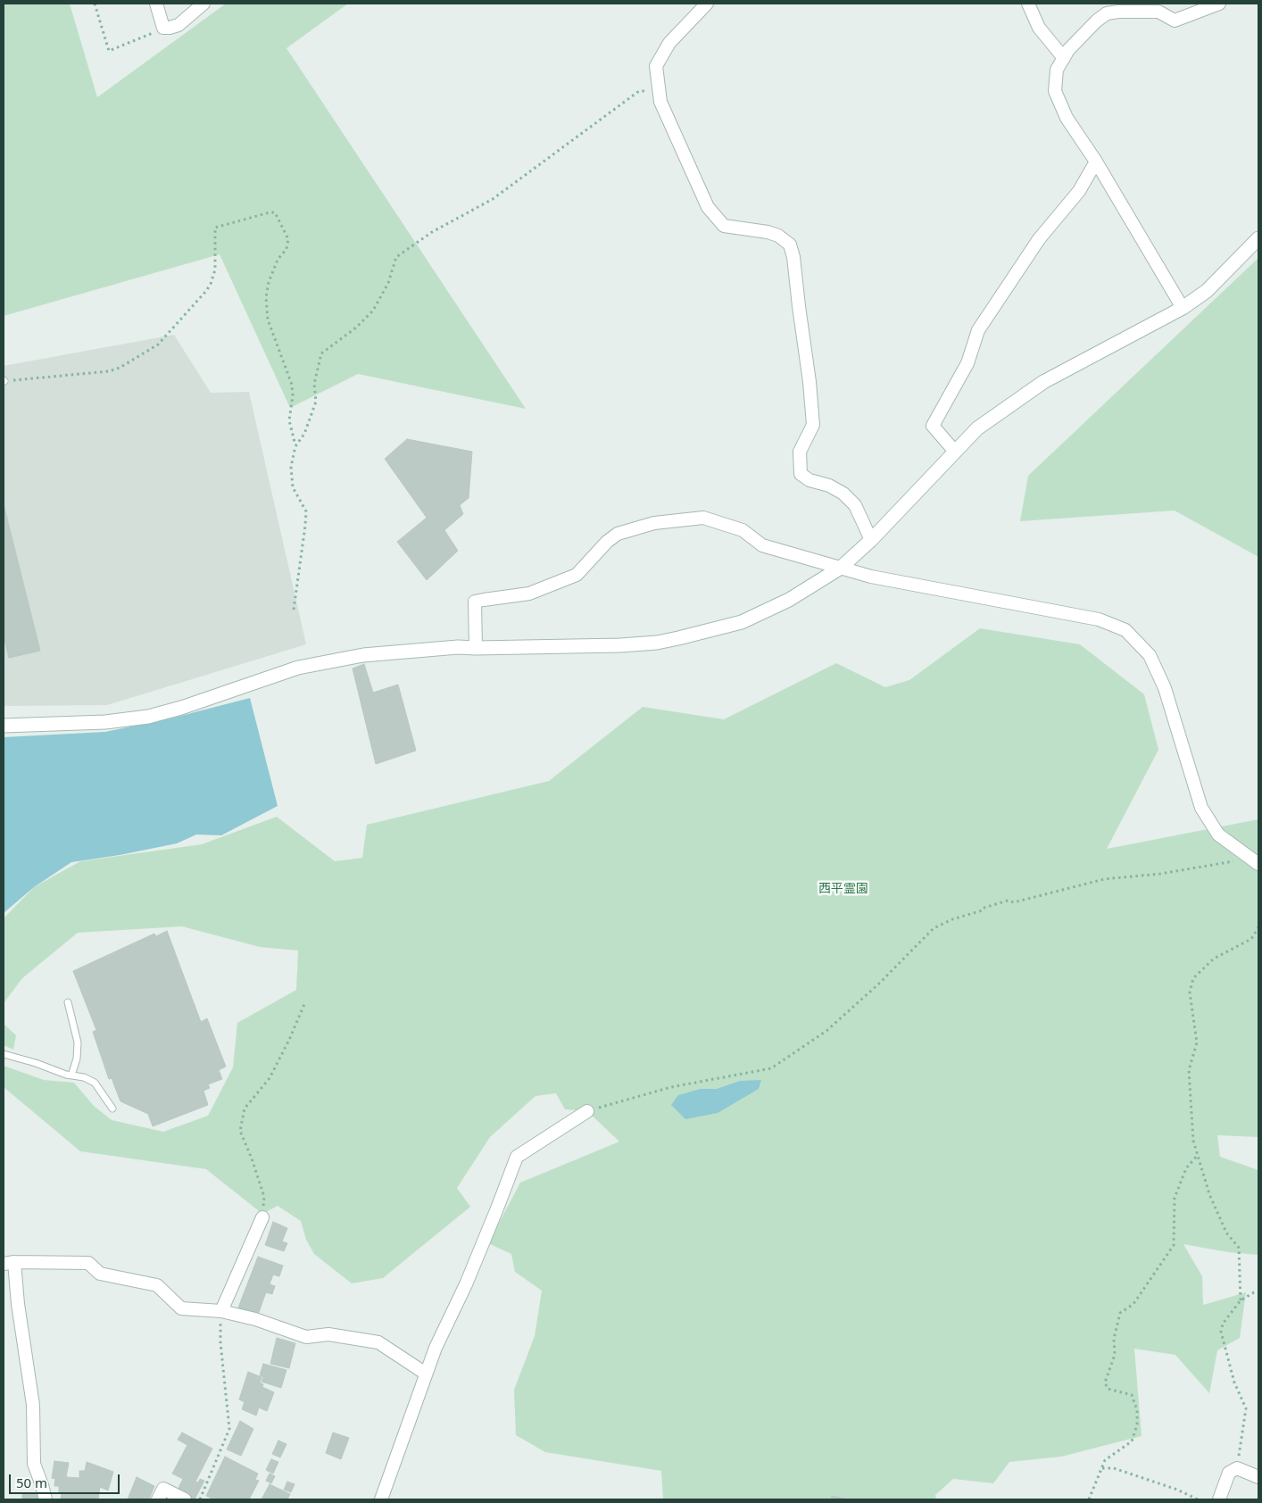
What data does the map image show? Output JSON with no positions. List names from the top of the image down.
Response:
{
  "parks": ["西平霊園"],
  "scale_bar": "50 m"
}
